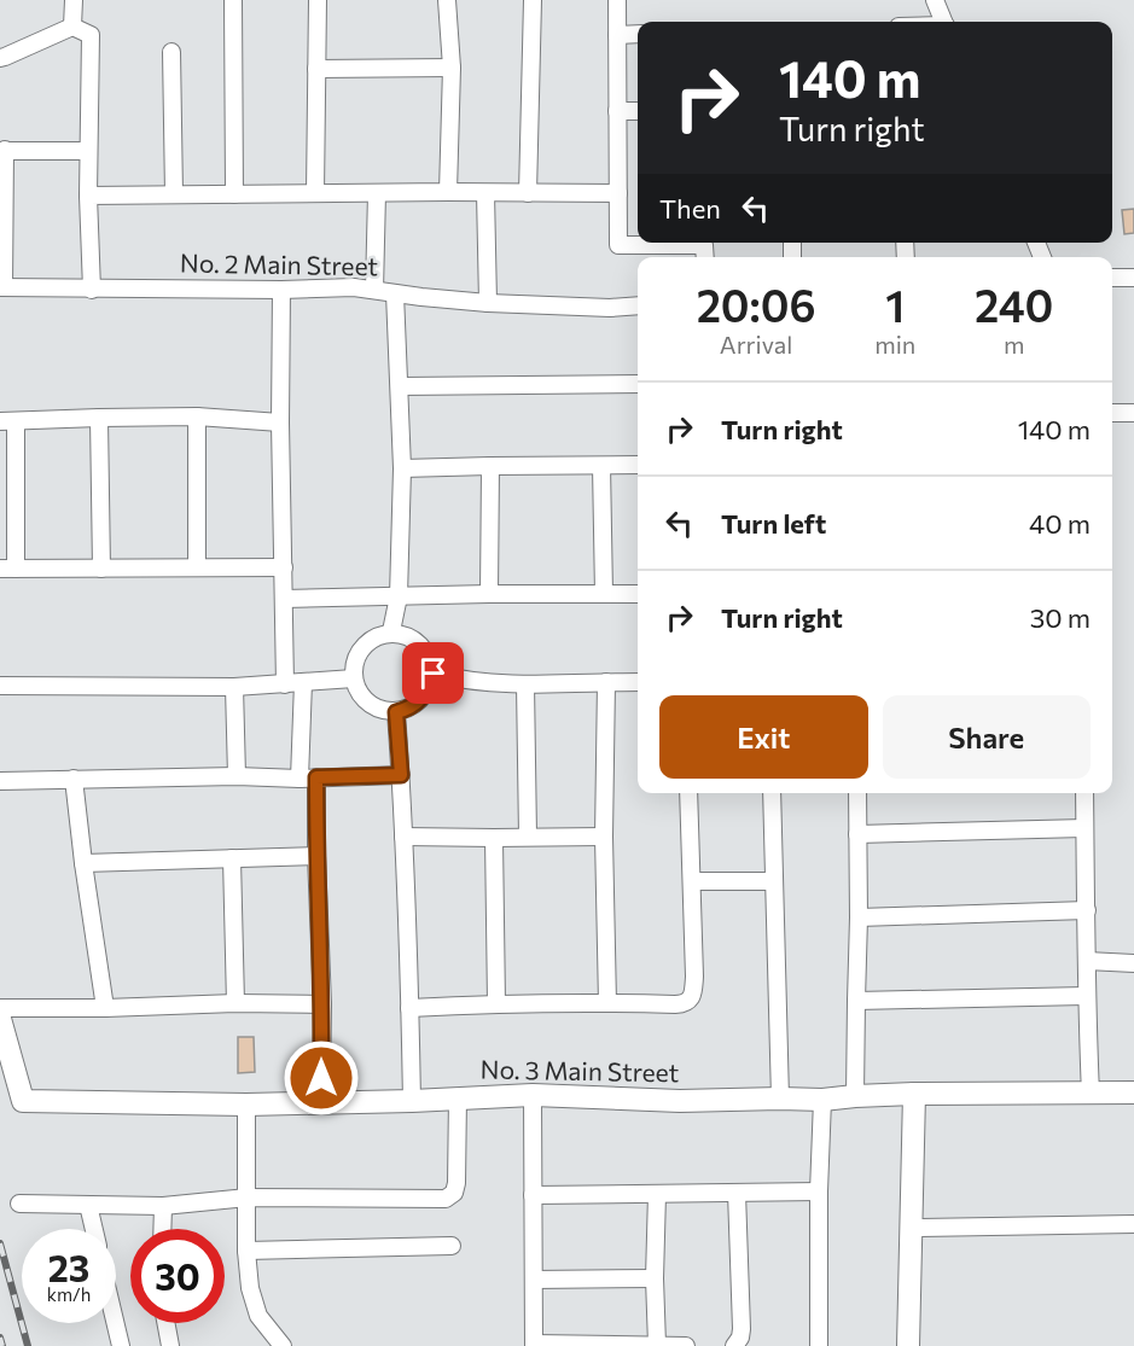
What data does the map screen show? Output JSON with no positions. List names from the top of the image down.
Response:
{
  "streets": {
    "street": ["No. 2 Main Street", "No. 3 Main Street"]
  },
  "page": {
    "turn": ["140 m", "Turn right"],
    "then": "Then",
    "eta": [
      "20:06",
      "Arrival",
      "1",
      "min",
      "240",
      "m"
    ],
    "list": [
      {
        "name": "Turn right",
        "value": "140 m"
      },
      {
        "name": "Turn left",
        "value": "40 m"
      },
      {
        "name": "Turn right",
        "value": "30 m"
      }
    ],
    "buttons": ["Exit", "Share"],
    "speed": "23 km/h",
    "limit": "30"
  }
}
